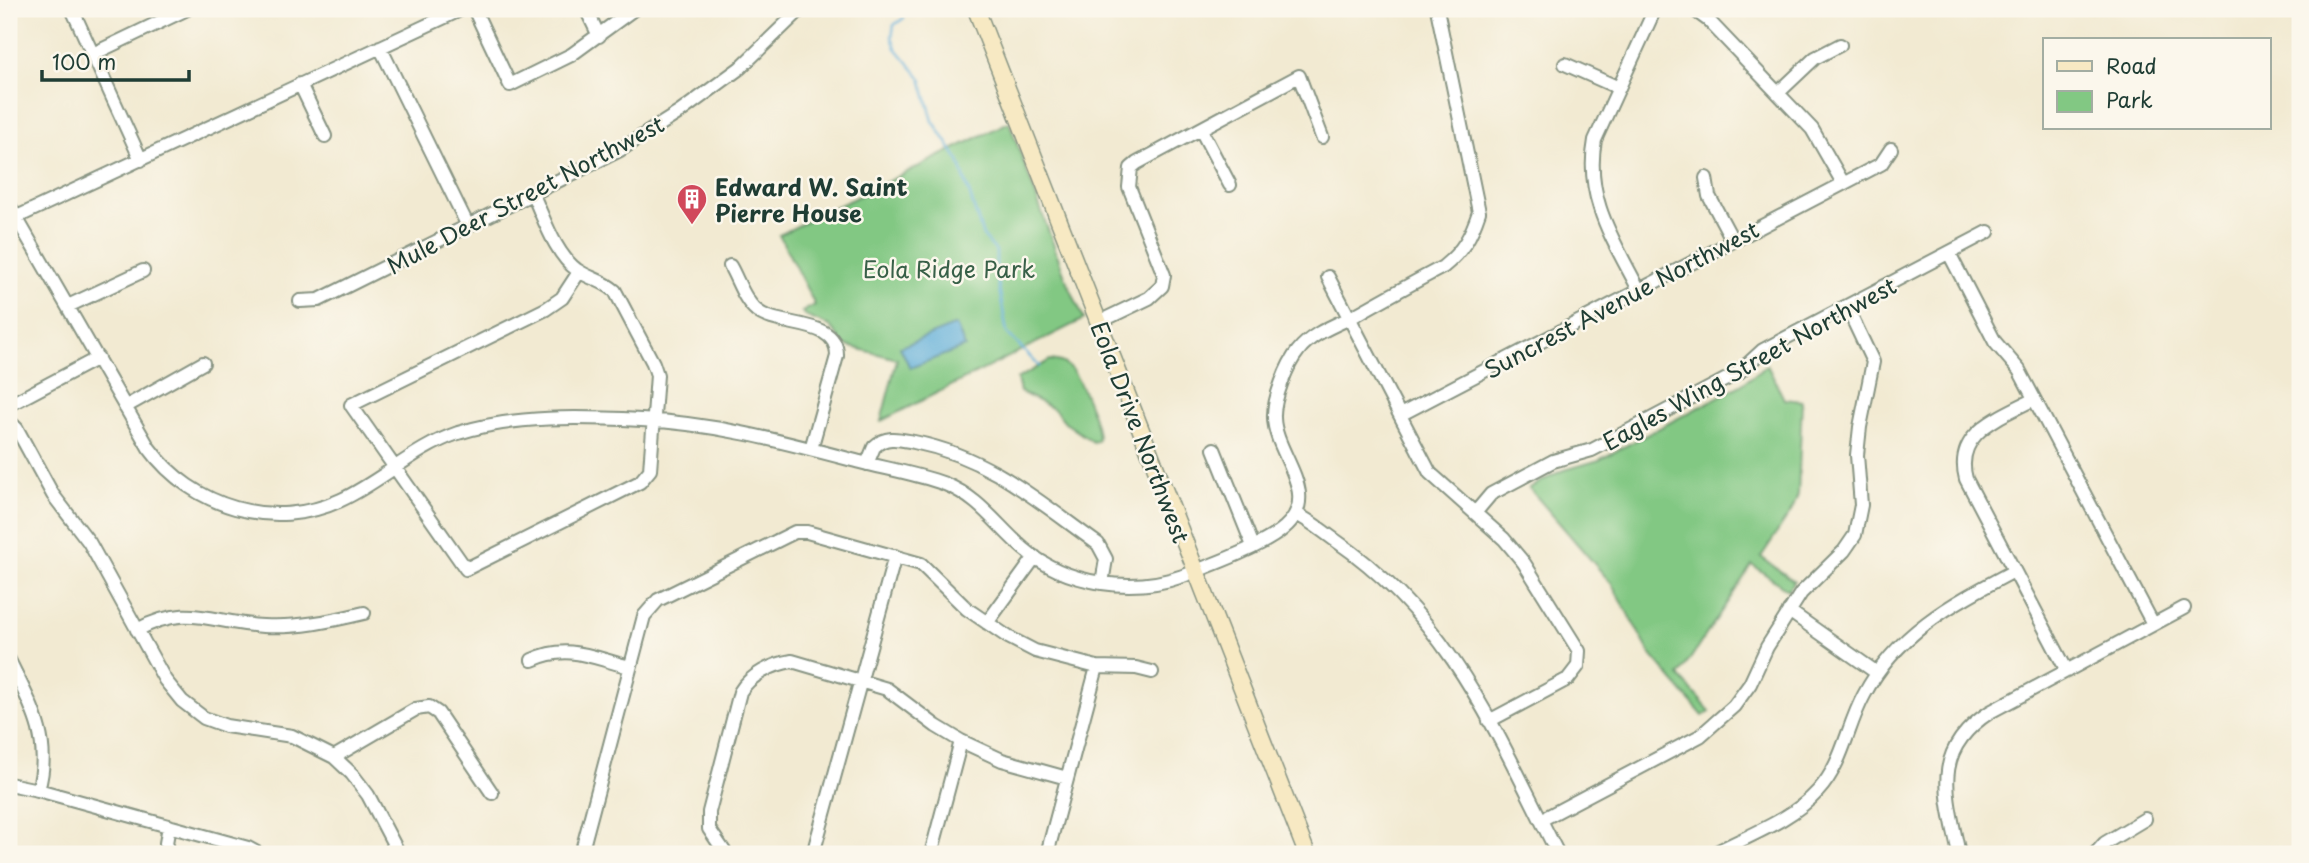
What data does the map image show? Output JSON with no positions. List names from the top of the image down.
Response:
{
  "streets": {
    "main road": ["Eola Drive Northwest"],
    "street": ["Mule Deer Street Northwest", "Suncrest Avenue Northwest", "Eagles Wing Street Northwest"]
  },
  "parks": ["Eola Ridge Park"],
  "places": {
    "building": ["Edward W. Saint Pierre House"]
  },
  "legend": ["Road", "Park"],
  "scale_bar": "100 m"
}
